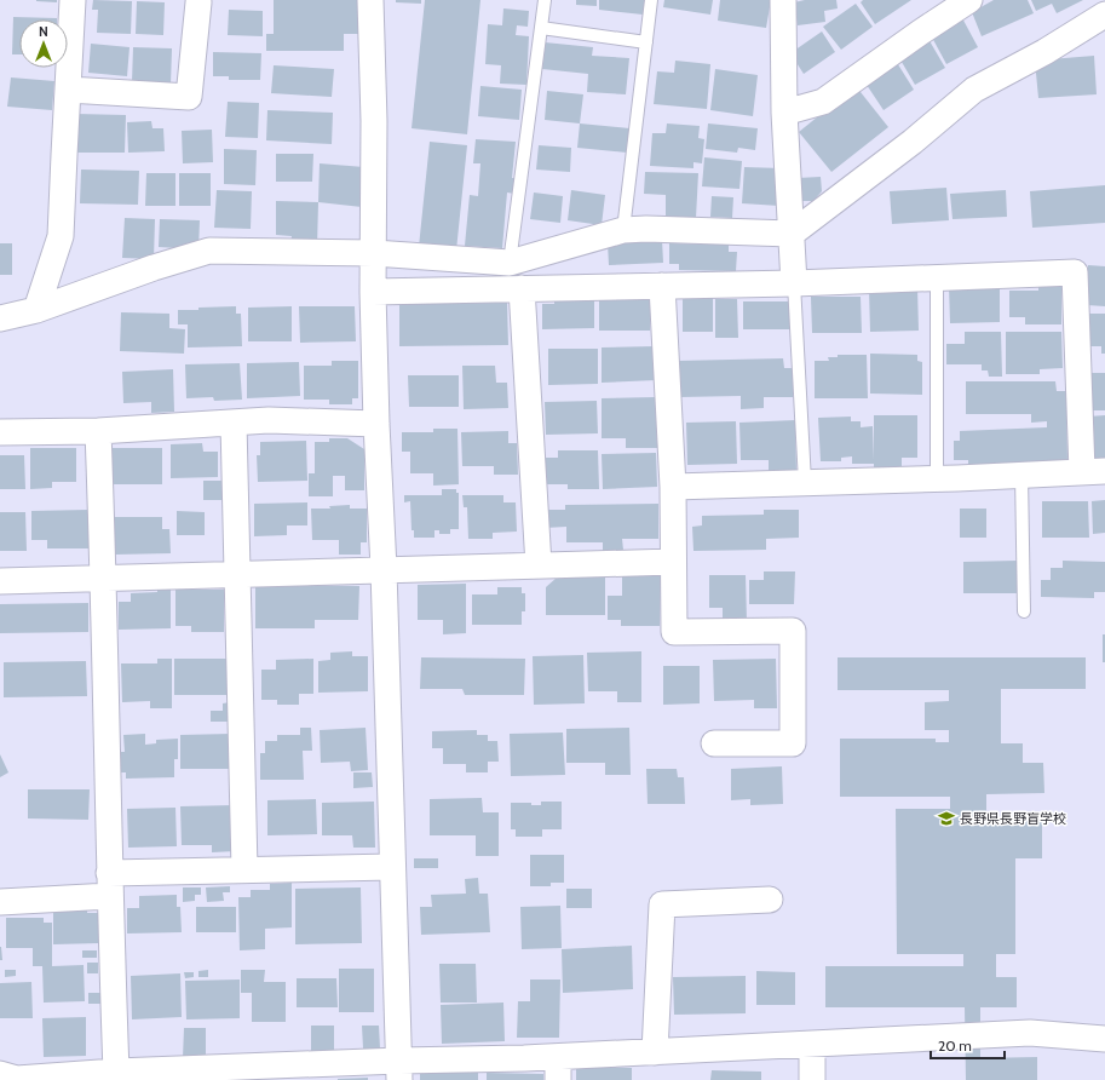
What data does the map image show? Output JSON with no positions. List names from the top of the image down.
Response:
{
  "places": {
    "school or university": ["長野県長野盲学校"]
  },
  "scale_bar": "20 m",
  "north": "top"
}
